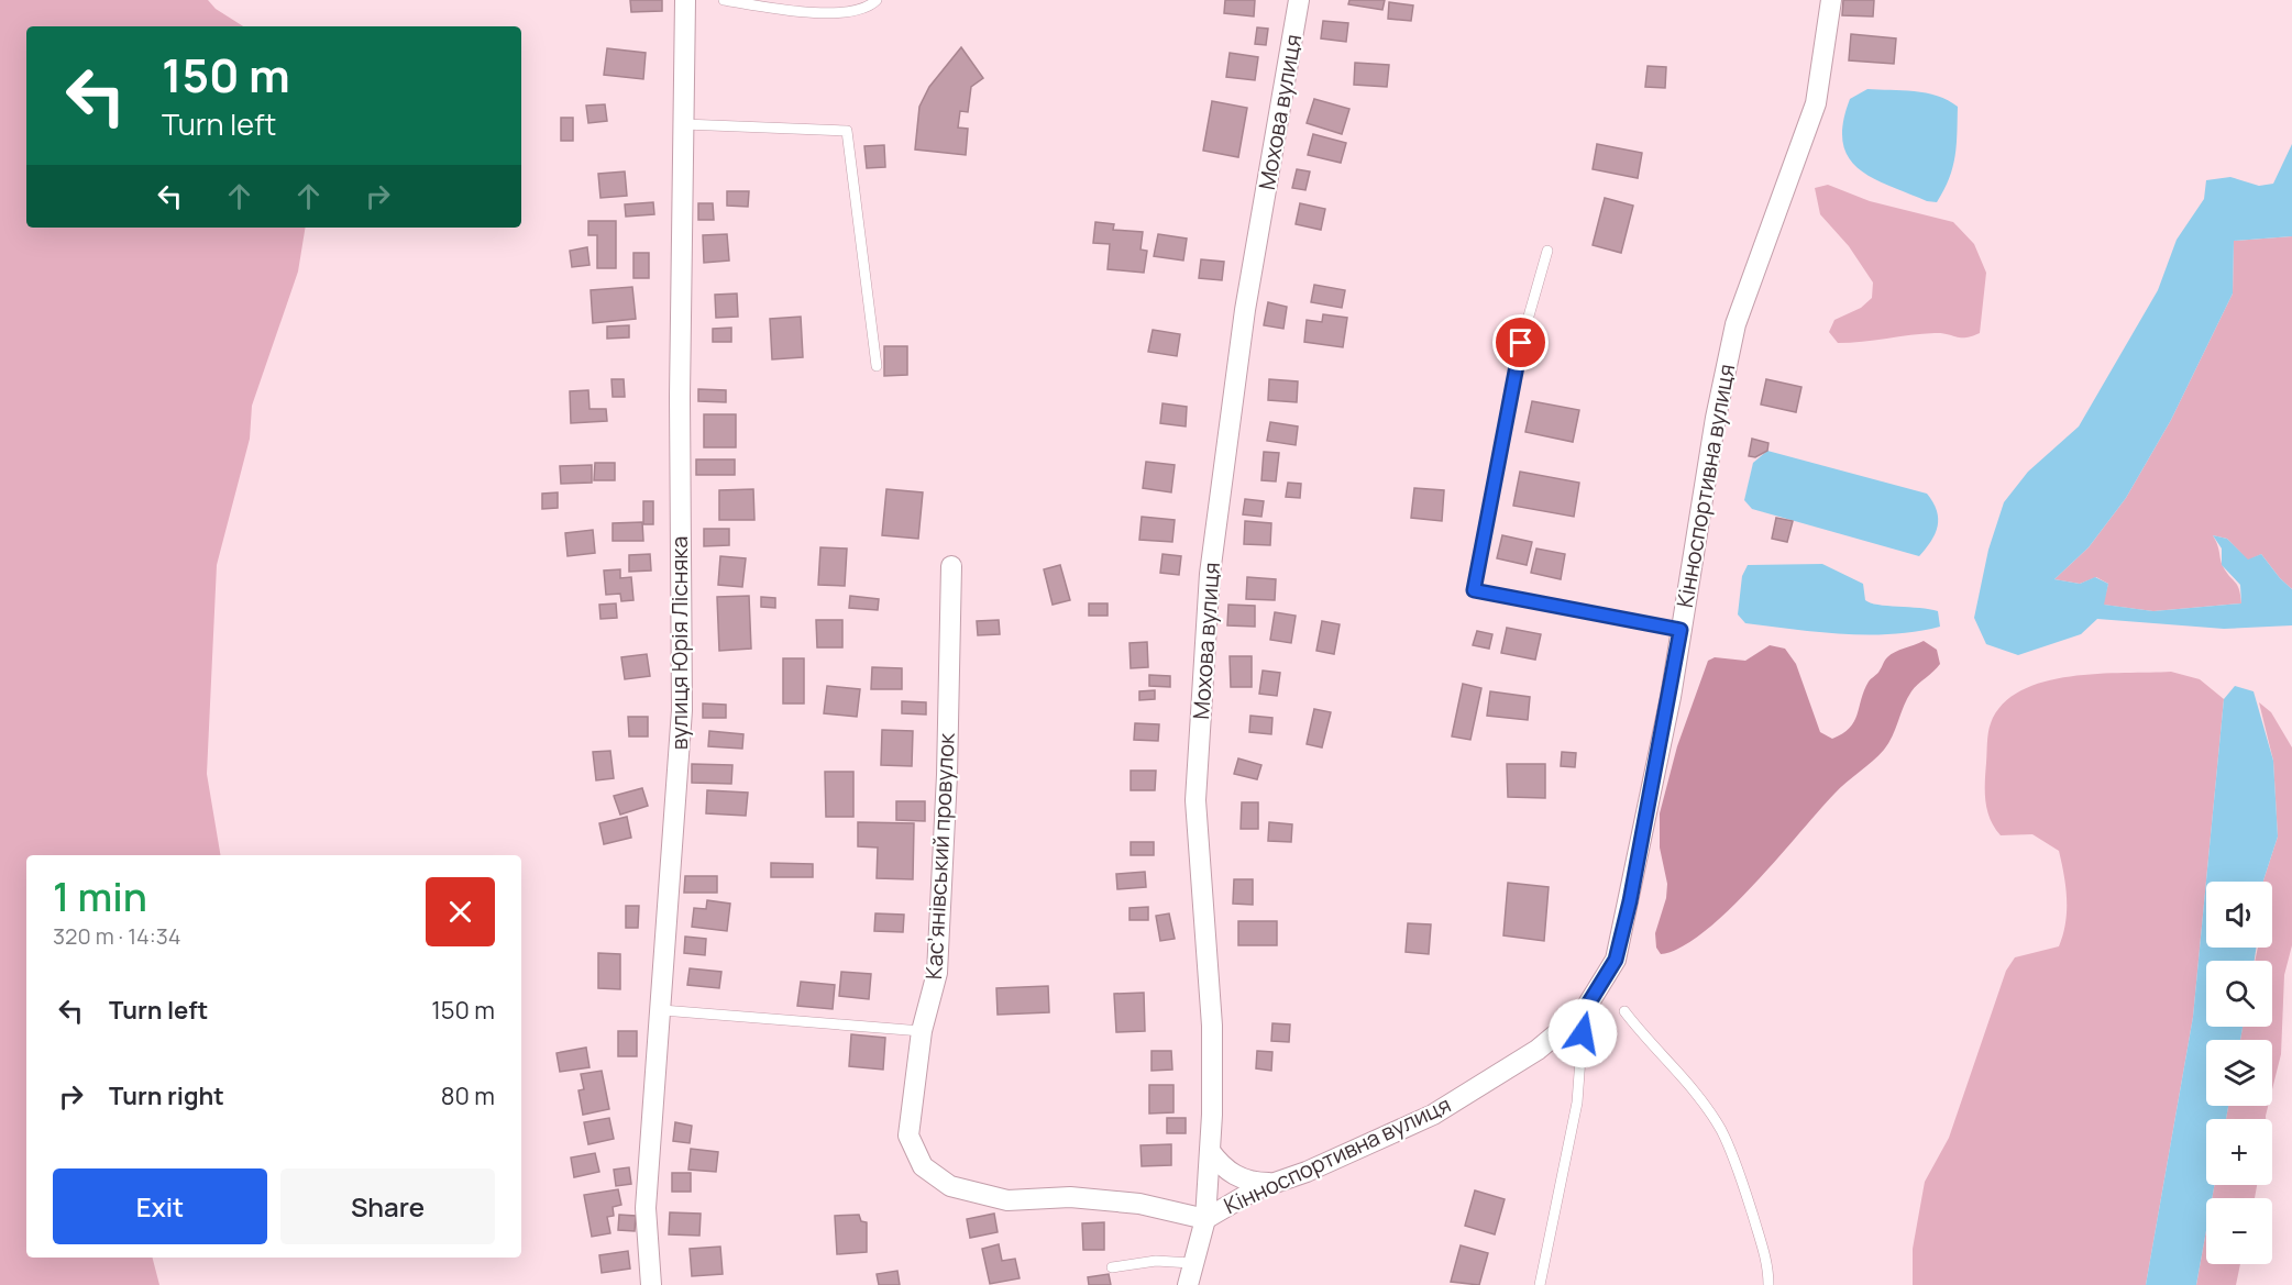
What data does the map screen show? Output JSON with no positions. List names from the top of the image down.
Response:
{
  "streets": {
    "street": [
      "Мохова вулиця",
      "Кінноспортивна вулиця",
      "вулиця Юрія Лісняка",
      "Касʼянівський провулок"
    ]
  },
  "crossings": [
    ["Мохова вулиця", "Кінноспортивна вулиця"],
    ["Мохова вулиця", "Касʼянівський провулок"],
    ["Кінноспортивна вулиця", "Касʼянівський провулок"]
  ],
  "page": {
    "turn": ["150 m", "Turn left"],
    "heading": ["1 min", "320 m · 14:34"],
    "map_buttons": ["+", "−"],
    "list": [
      {
        "name": "Turn left",
        "value": "150 m"
      },
      {
        "name": "Turn right",
        "value": "80 m"
      }
    ],
    "buttons": ["Exit", "Share"]
  }
}
